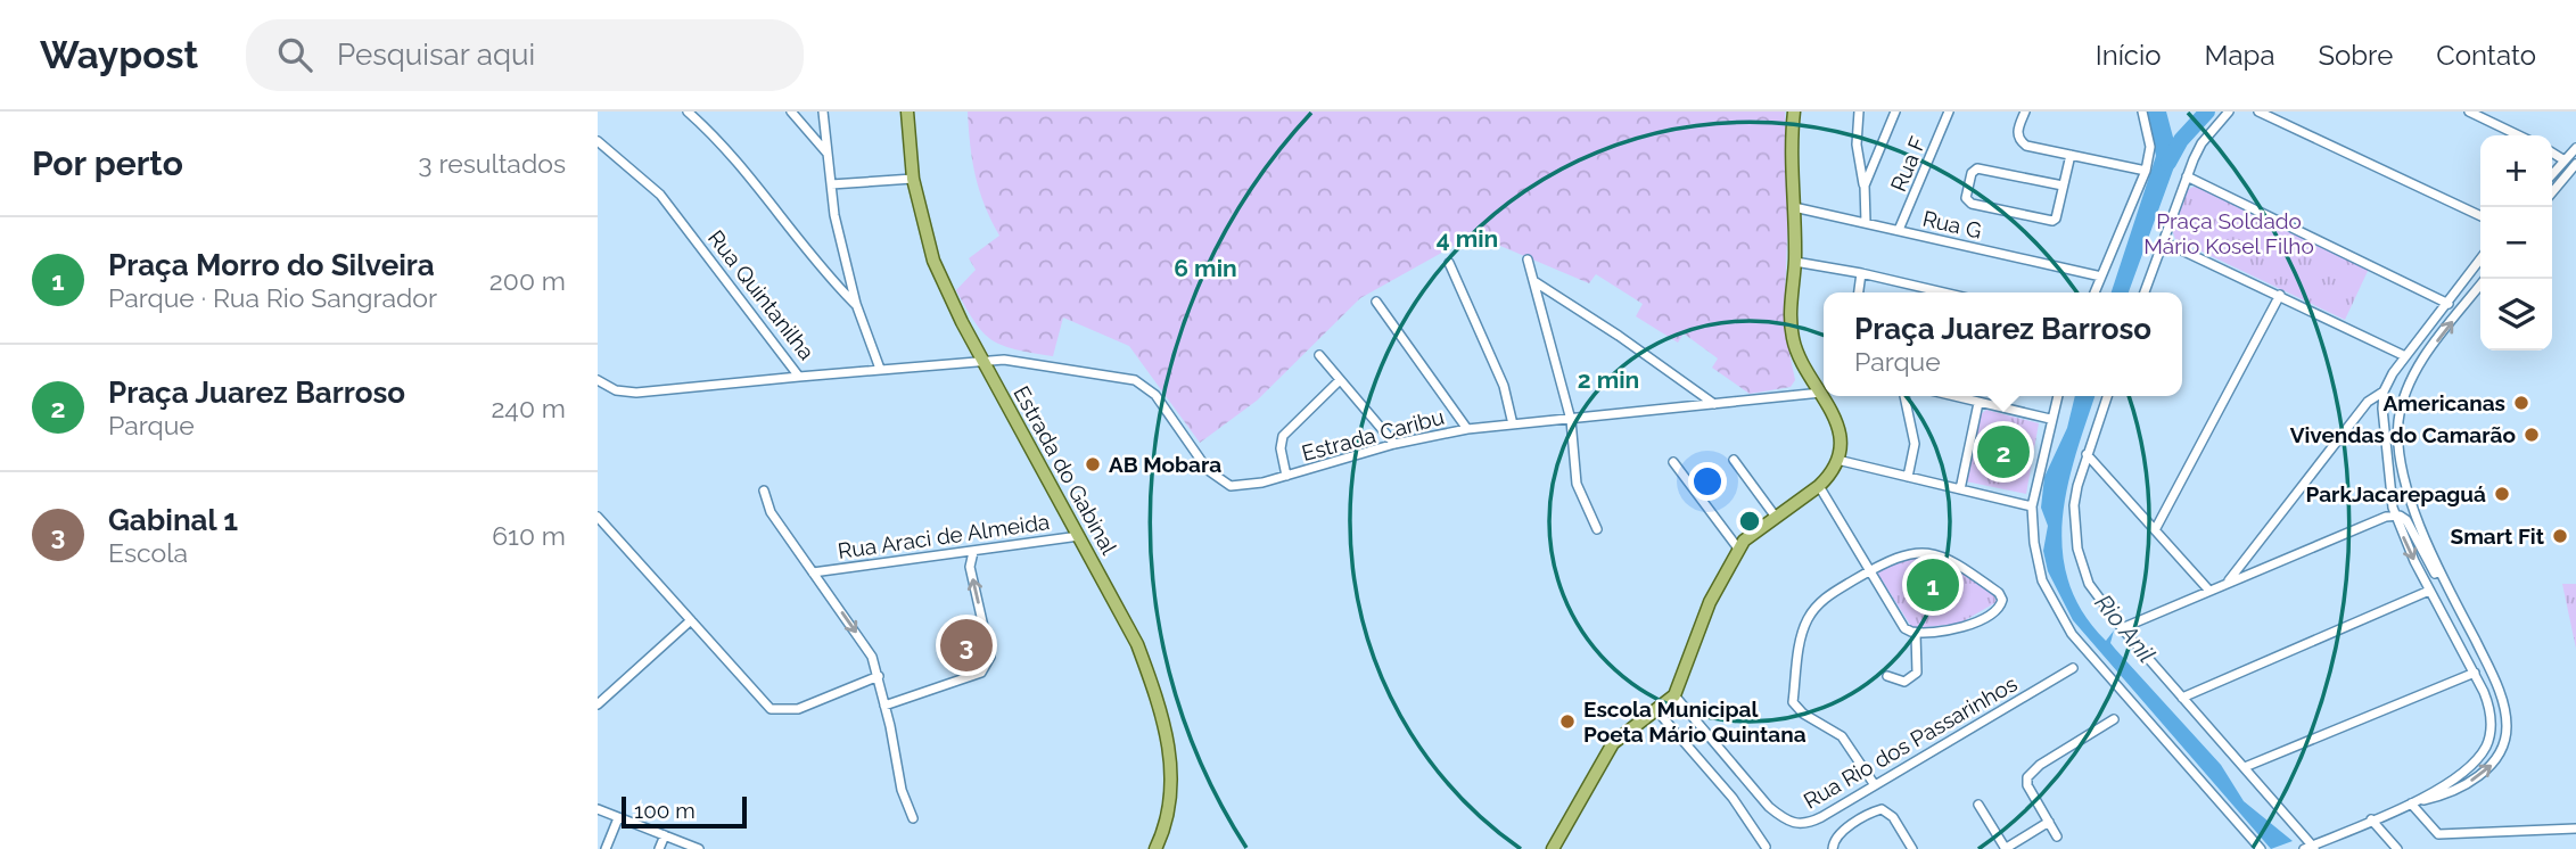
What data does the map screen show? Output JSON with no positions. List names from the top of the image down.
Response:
{
  "streets": {
    "main road": ["Estrada do Gabinal"],
    "street": [
      "Rua F",
      "Rua G",
      "Rua Quintanilha",
      "Estrada Caribu",
      "Rua Araci de Almeida",
      "Rua Rio dos Passarinhos"
    ]
  },
  "crossings": [
    ["Rua F", "Rua G"],
    ["Rua Quintanilha", "Estrada Caribu"],
    ["Rua Quintanilha", "Estrada do Gabinal"],
    ["Estrada Caribu", "Estrada do Gabinal"],
    ["Estrada do Gabinal", "Rua Araci de Almeida"]
  ],
  "water": ["Rio Anil"],
  "parks": ["Praça Soldado Mário Kosel Filho"],
  "places": [
    "Americanas",
    "Vivendas do Camarão",
    "AB Mobara",
    "ParkJacarepaguá",
    "Smart Fit",
    "Escola Municipal Poeta Mário Quintana"
  ],
  "scale_bar": "100 m",
  "page": {
    "header": "Waypost",
    "search": "Pesquisar aqui",
    "nav": [
      "Início",
      "Mapa",
      "Sobre",
      "Contato"
    ],
    "heading": ["Por perto", "3 resultados"],
    "map_buttons": ["+", "−"],
    "list": [
      {
        "mark": "1",
        "name": "Praça Morro do Silveira",
        "note": "Parque · Rua Rio Sangrador",
        "value": "200 m"
      },
      {
        "mark": "2",
        "name": "Praça Juarez Barroso",
        "note": "Parque",
        "value": "240 m"
      },
      {
        "mark": "3",
        "name": "Gabinal 1",
        "note": "Escola",
        "value": "610 m"
      }
    ],
    "popup": ["Praça Juarez Barroso", "Parque"],
    "pins": ["2", "1", "3"],
    "scale": "100 m"
  },
  "rings": ["4 min", "6 min", "2 min"]
}
